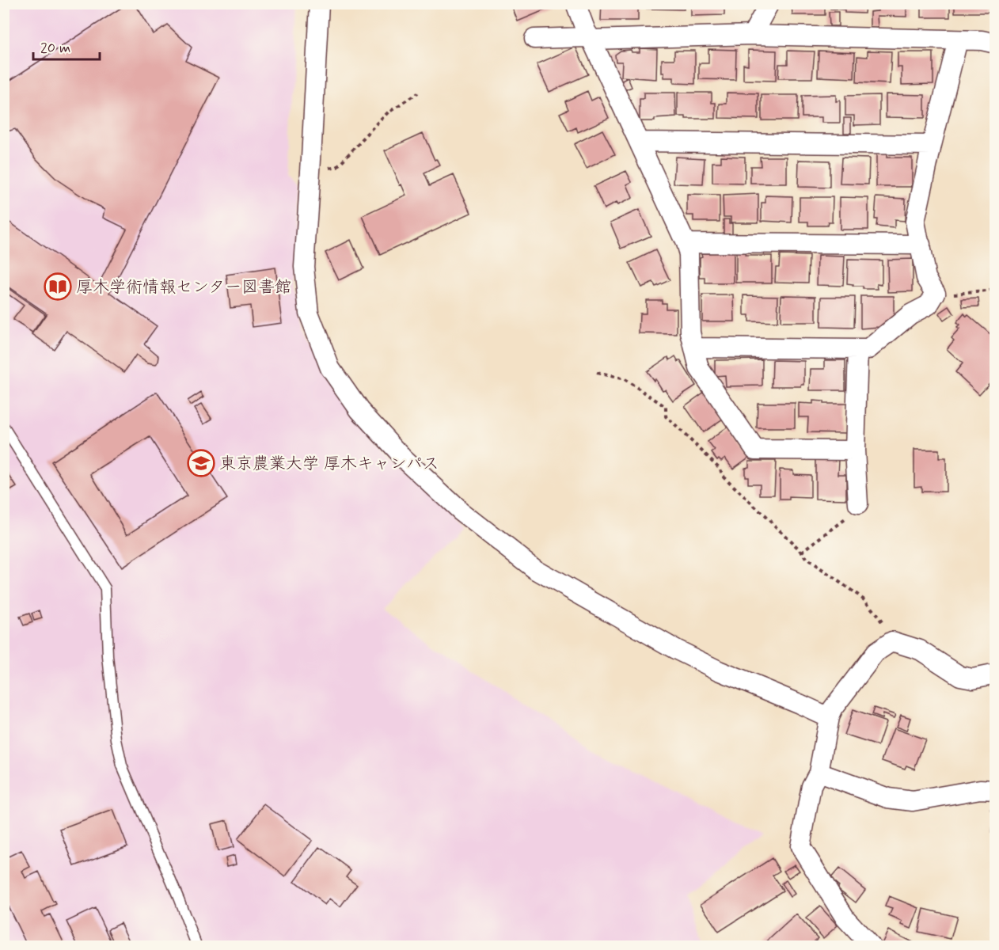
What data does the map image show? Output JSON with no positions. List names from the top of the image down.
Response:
{
  "places": {
    "library": ["厚木学術情報センター図書館"],
    "school or university": ["東京農業大学 厚木キャンパス"]
  },
  "scale_bar": "20 m"
}
